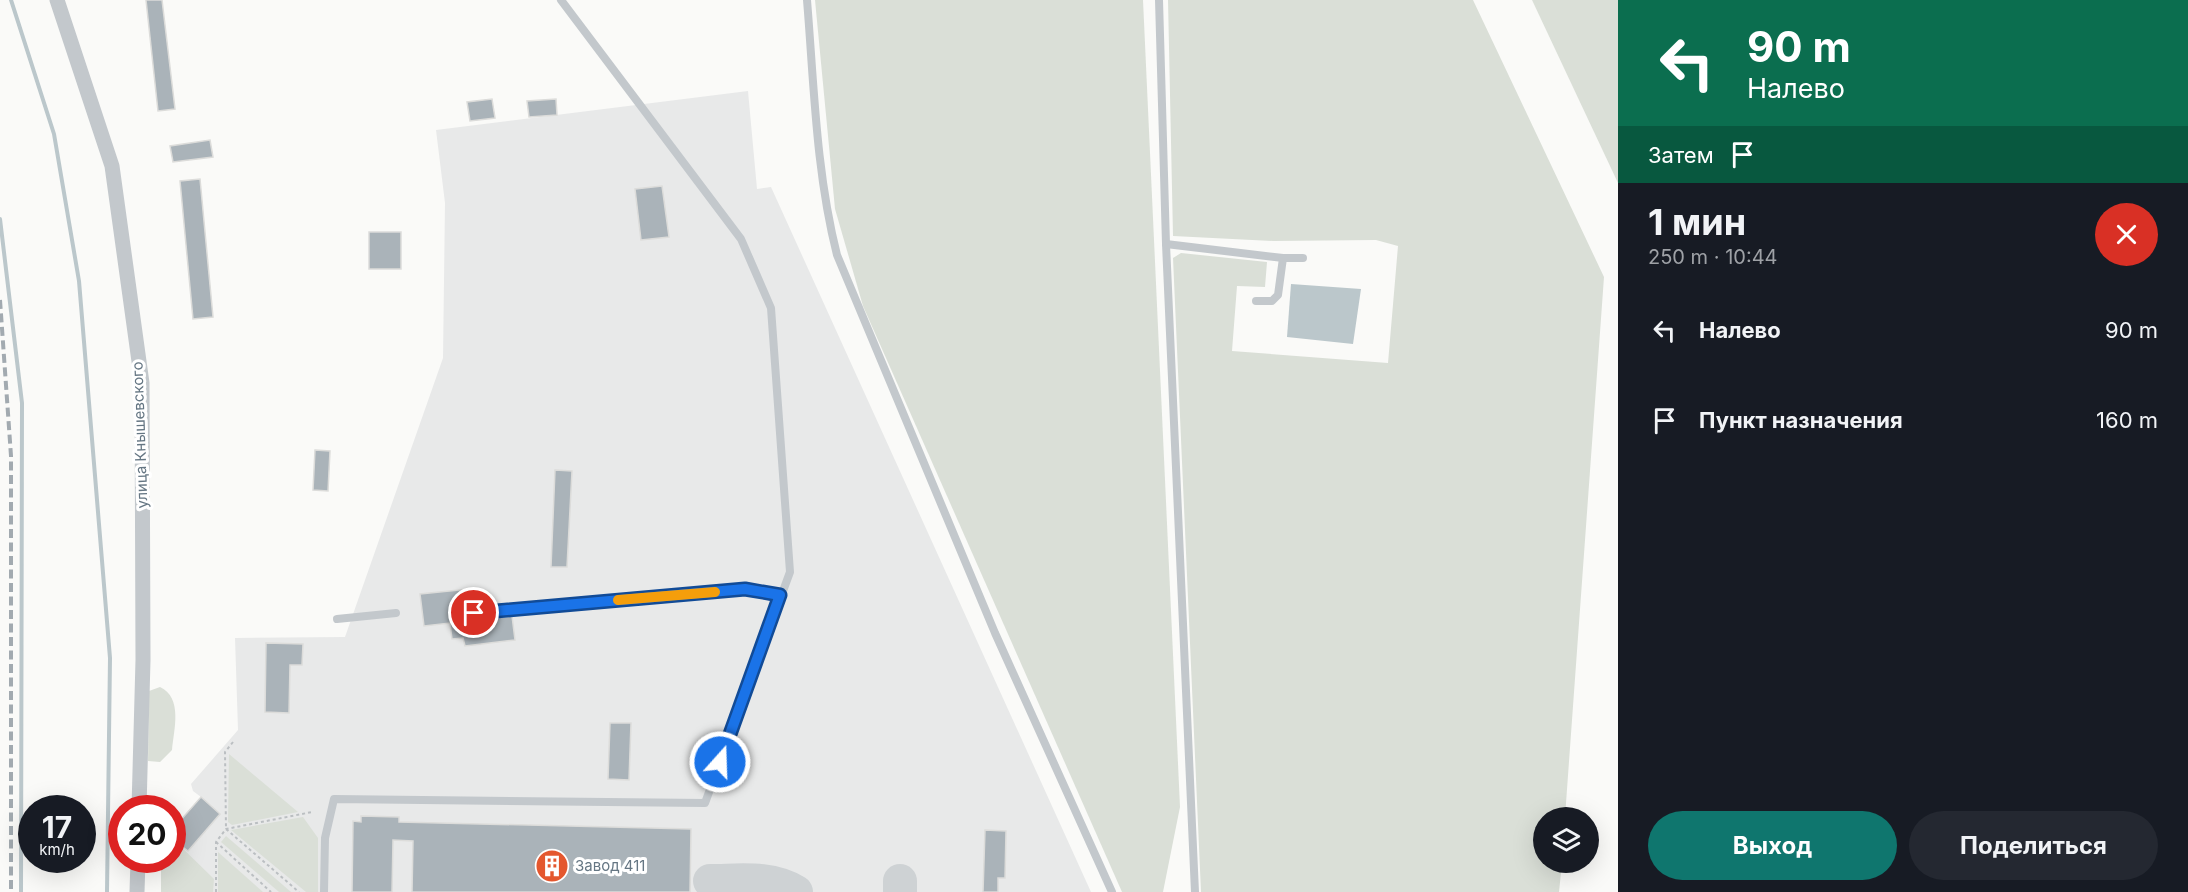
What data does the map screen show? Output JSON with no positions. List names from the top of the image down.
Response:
{
  "streets": {
    "street": ["улица Кнышевского"]
  },
  "places": {
    "building": ["Завод 411"]
  },
  "page": {
    "turn": ["90 m", "Налево"],
    "then": "Затем",
    "heading": ["1 мин", "250 m · 10:44"],
    "list": [
      {
        "name": "Налево",
        "value": "90 m"
      },
      {
        "name": "Пункт назначения",
        "value": "160 m"
      }
    ],
    "speed": "17 km/h",
    "limit": "20",
    "buttons": ["Выход", "Поделиться"]
  }
}
